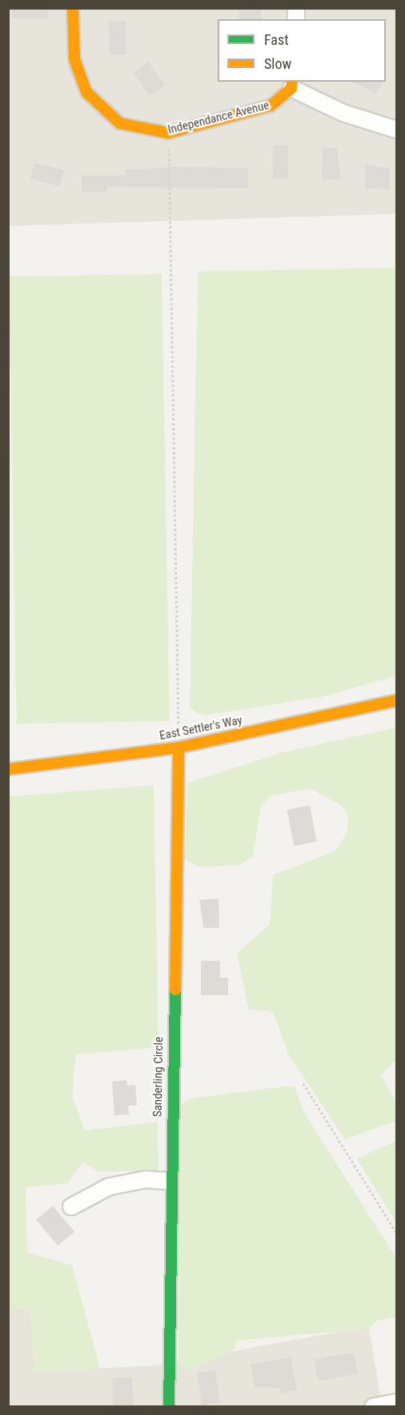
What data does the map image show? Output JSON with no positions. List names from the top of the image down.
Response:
{
  "streets": {
    "street": ["Independance Avenue", "East Settler's Way", "Sanderling Circle"]
  },
  "crossings": [
    ["East Settler's Way", "Sanderling Circle"]
  ],
  "legend": ["Fast", "Slow"]
}
